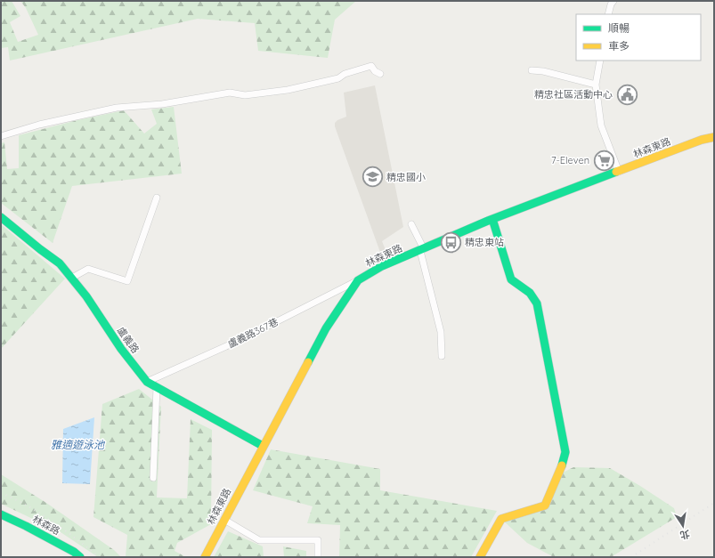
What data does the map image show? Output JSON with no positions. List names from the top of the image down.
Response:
{
  "streets": {
    "main road": ["林森東路", "盧義路", "林森路"],
    "street": ["盧義路367巷"]
  },
  "crossings": [
    ["林森東路", "盧義路367巷"],
    ["林森東路", "盧義路"],
    ["盧義路367巷", "盧義路"]
  ],
  "water": ["雅適遊泳池"],
  "places": {
    "public building": ["精忠社區活動中心"],
    "supermarket": ["7-Eleven"],
    "school or university": ["精忠國小"],
    "bus stop": ["精忠東站"]
  },
  "legend": ["順暢", "車多"],
  "north": "bottom"
}
